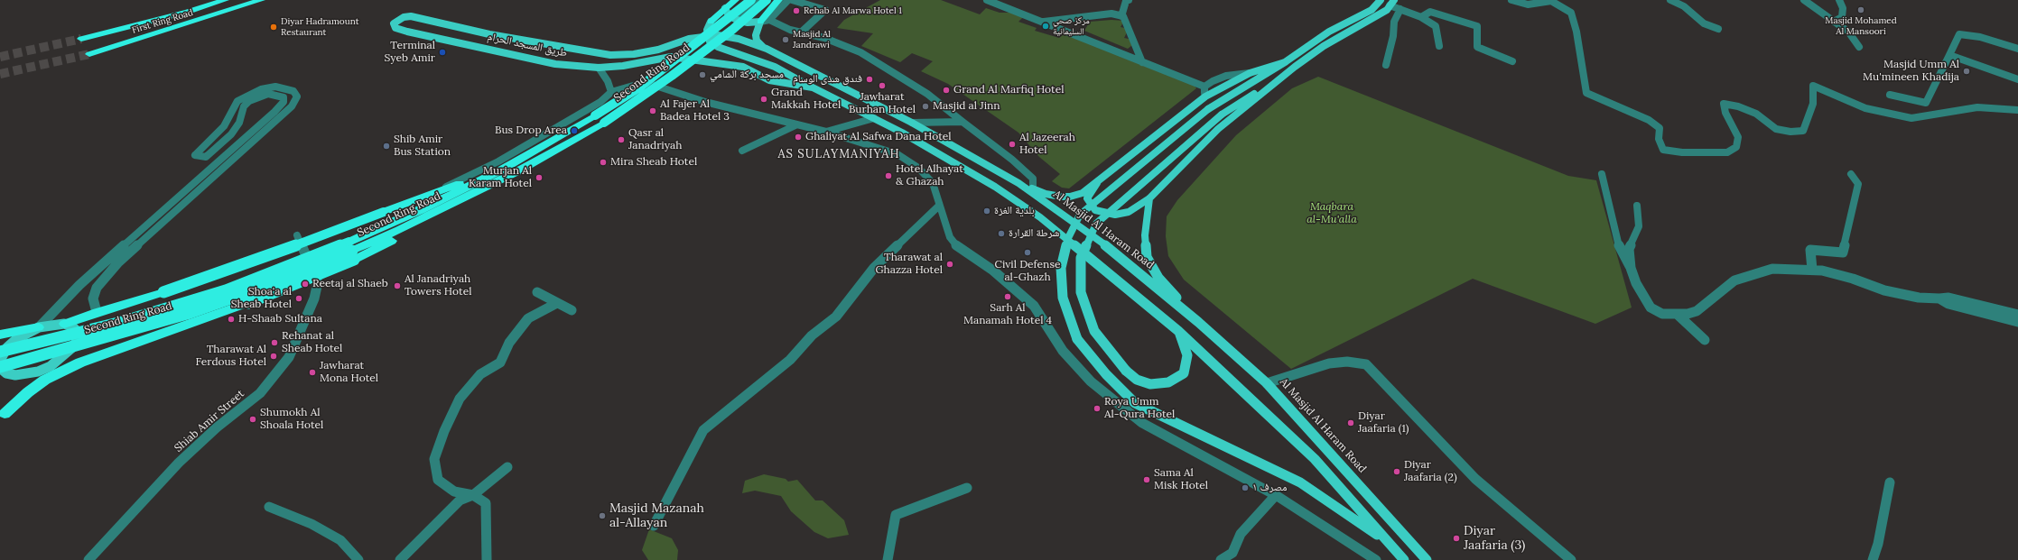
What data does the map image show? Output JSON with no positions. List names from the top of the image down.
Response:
{
  "streets": {
    "highway": ["First Ring Road", "Second Ring Road"],
    "main road": ["طريق المسجد الحرام", "Al Masjid Al Haram Road"],
    "street": ["Shiab Amir Street"]
  },
  "crossings": [
    ["طريق المسجد الحرام", "Al Masjid Al Haram Road"]
  ],
  "districts": ["AS SULAYMANIYAH"],
  "parks": ["Maqbara al-Mu'alla"],
  "places": [
    "Masjid Mohamed Al Mansoori",
    "Rehab Al Marwa Hotel 1",
    "مركز صحي السليمانية",
    "Diyar Hadramount Restaurant",
    "Masjid Al Jandrawi",
    "Terminal Syeb Amir",
    "Masjid Umm Al Mu'mineen Khadija",
    "مسجد بركة الشامي",
    "فندق شذى الوسام",
    "Jawharat Burhan Hotel",
    "Grand Al Marfiq Hotel",
    "Grand Makkah Hotel",
    "Masjid al Jinn",
    "Al Fajer Al Badea Hotel 3",
    "Bus Drop Area",
    "Ghaliyat Al Safwa Dana Hotel",
    "Qasr al Janadriyah",
    "Al Jazeerah Hotel",
    "Shib Amir Bus Station",
    "Mira Sheab Hotel",
    "Hotel Alhayat & Ghazah",
    "Murjan Al Karam Hotel",
    "بلدية الغزة",
    "شرطة القرارة",
    "Civil Defense al-Ghazh",
    "Tharawat al Ghazza Hotel",
    "Reetaj al Shaeb",
    "Al Janadriyah Towers Hotel",
    "Sarh Al Manamah Hotel 4",
    "Shoa'a al Sheab Hotel",
    "H-Shaab Sultana",
    "Rehanat al Sheab Hotel",
    "Tharawat Al Ferdous Hotel",
    "Jawharat Mona Hotel",
    "Roya Umm Al-Qura Hotel",
    "Shumokh Al Shoala Hotel",
    "Diyar Jaafaria (1)",
    "Diyar Jaafaria (2)",
    "Sama Al Misk Hotel",
    "مصرف ١",
    "Masjid Mazanah al-Allayan",
    "Diyar Jaafaria (3)"
  ]
}
